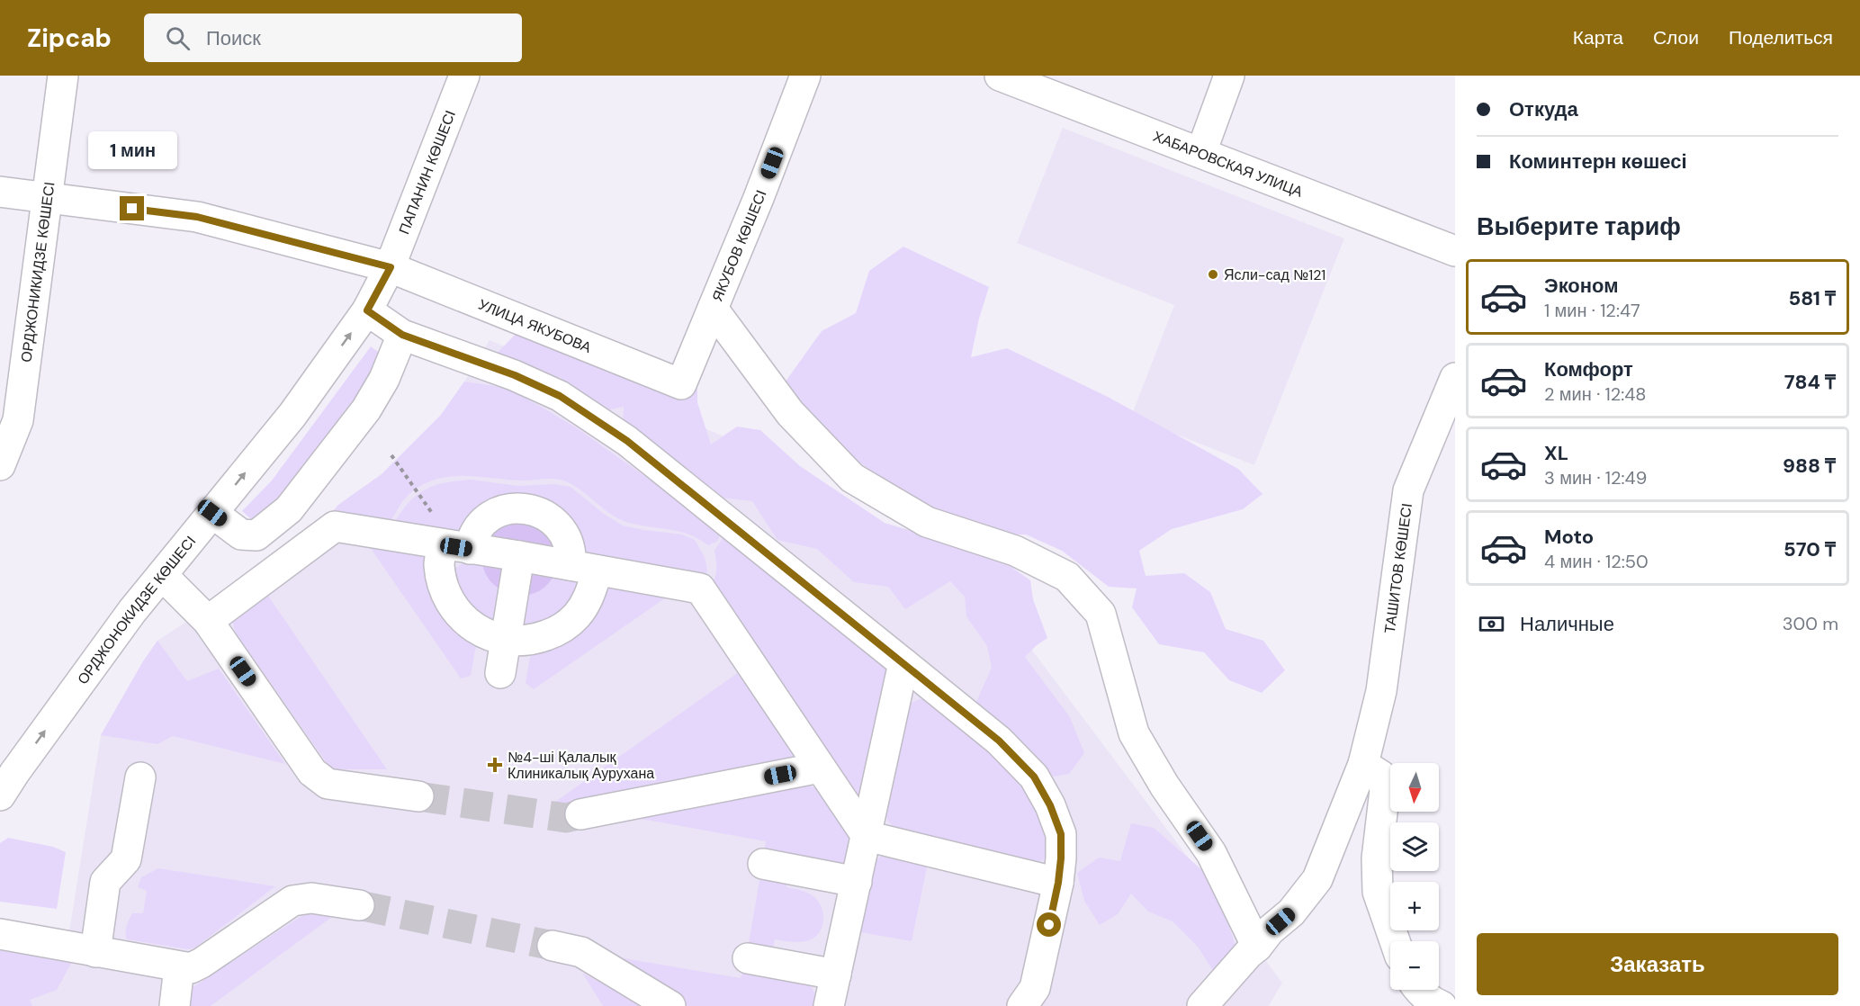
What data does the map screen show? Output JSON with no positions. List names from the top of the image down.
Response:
{
  "streets": {
    "street": [
      "ХАБАРОВСКАЯ УЛИЦА",
      "ПАПАНИН КӨШЕСІ",
      "ЯКУБОВ КӨШЕСІ",
      "ОРДЖОНИКИДЗЕ КӨШЕСІ",
      "УЛИЦА ЯКУБОВА",
      "ТАШИТОВ КӨШЕСІ",
      "ОРДЖОНОКИДЗЕ КӨШЕСІ"
    ]
  },
  "crossings": [
    ["ПАПАНИН КӨШЕСІ", "УЛИЦА ЯКУБОВА"],
    ["ПАПАНИН КӨШЕСІ", "ОРДЖОНОКИДЗЕ КӨШЕСІ"],
    ["ЯКУБОВ КӨШЕСІ", "УЛИЦА ЯКУБОВА"],
    ["ОРДЖОНИКИДЗЕ КӨШЕСІ", "УЛИЦА ЯКУБОВА"],
    ["УЛИЦА ЯКУБОВА", "ОРДЖОНОКИДЗЕ КӨШЕСІ"]
  ],
  "one_way": ["ОРДЖОНОКИДЗЕ КӨШЕСІ"],
  "places": {
    "other": ["Ясли-сад №121"],
    "health": ["№4-ші Қалалық Клиникалық Аурухана"]
  },
  "north": "bottom",
  "page": {
    "header": "Zipcab",
    "search": "Поиск",
    "nav": ["Карта", "Слои", "Поделиться"],
    "banner": ["Откуда", "Коминтерн көшесі"],
    "bubble": "1 мин",
    "heading": "Выберите тариф",
    "list": [
      {
        "name": "Эконом",
        "note": "1 мин · 12:47",
        "value": "581 ₸"
      },
      {
        "name": "Комфорт",
        "note": "2 мин · 12:48",
        "value": "784 ₸"
      },
      {
        "name": "XL",
        "note": "3 мин · 12:49",
        "value": "988 ₸"
      },
      {
        "name": "Moto",
        "note": "4 мин · 12:50",
        "value": "570 ₸"
      }
    ],
    "pay": ["Наличные", "300 m"],
    "map_buttons": ["+", "−"],
    "buttons": "Заказать"
  }
}
